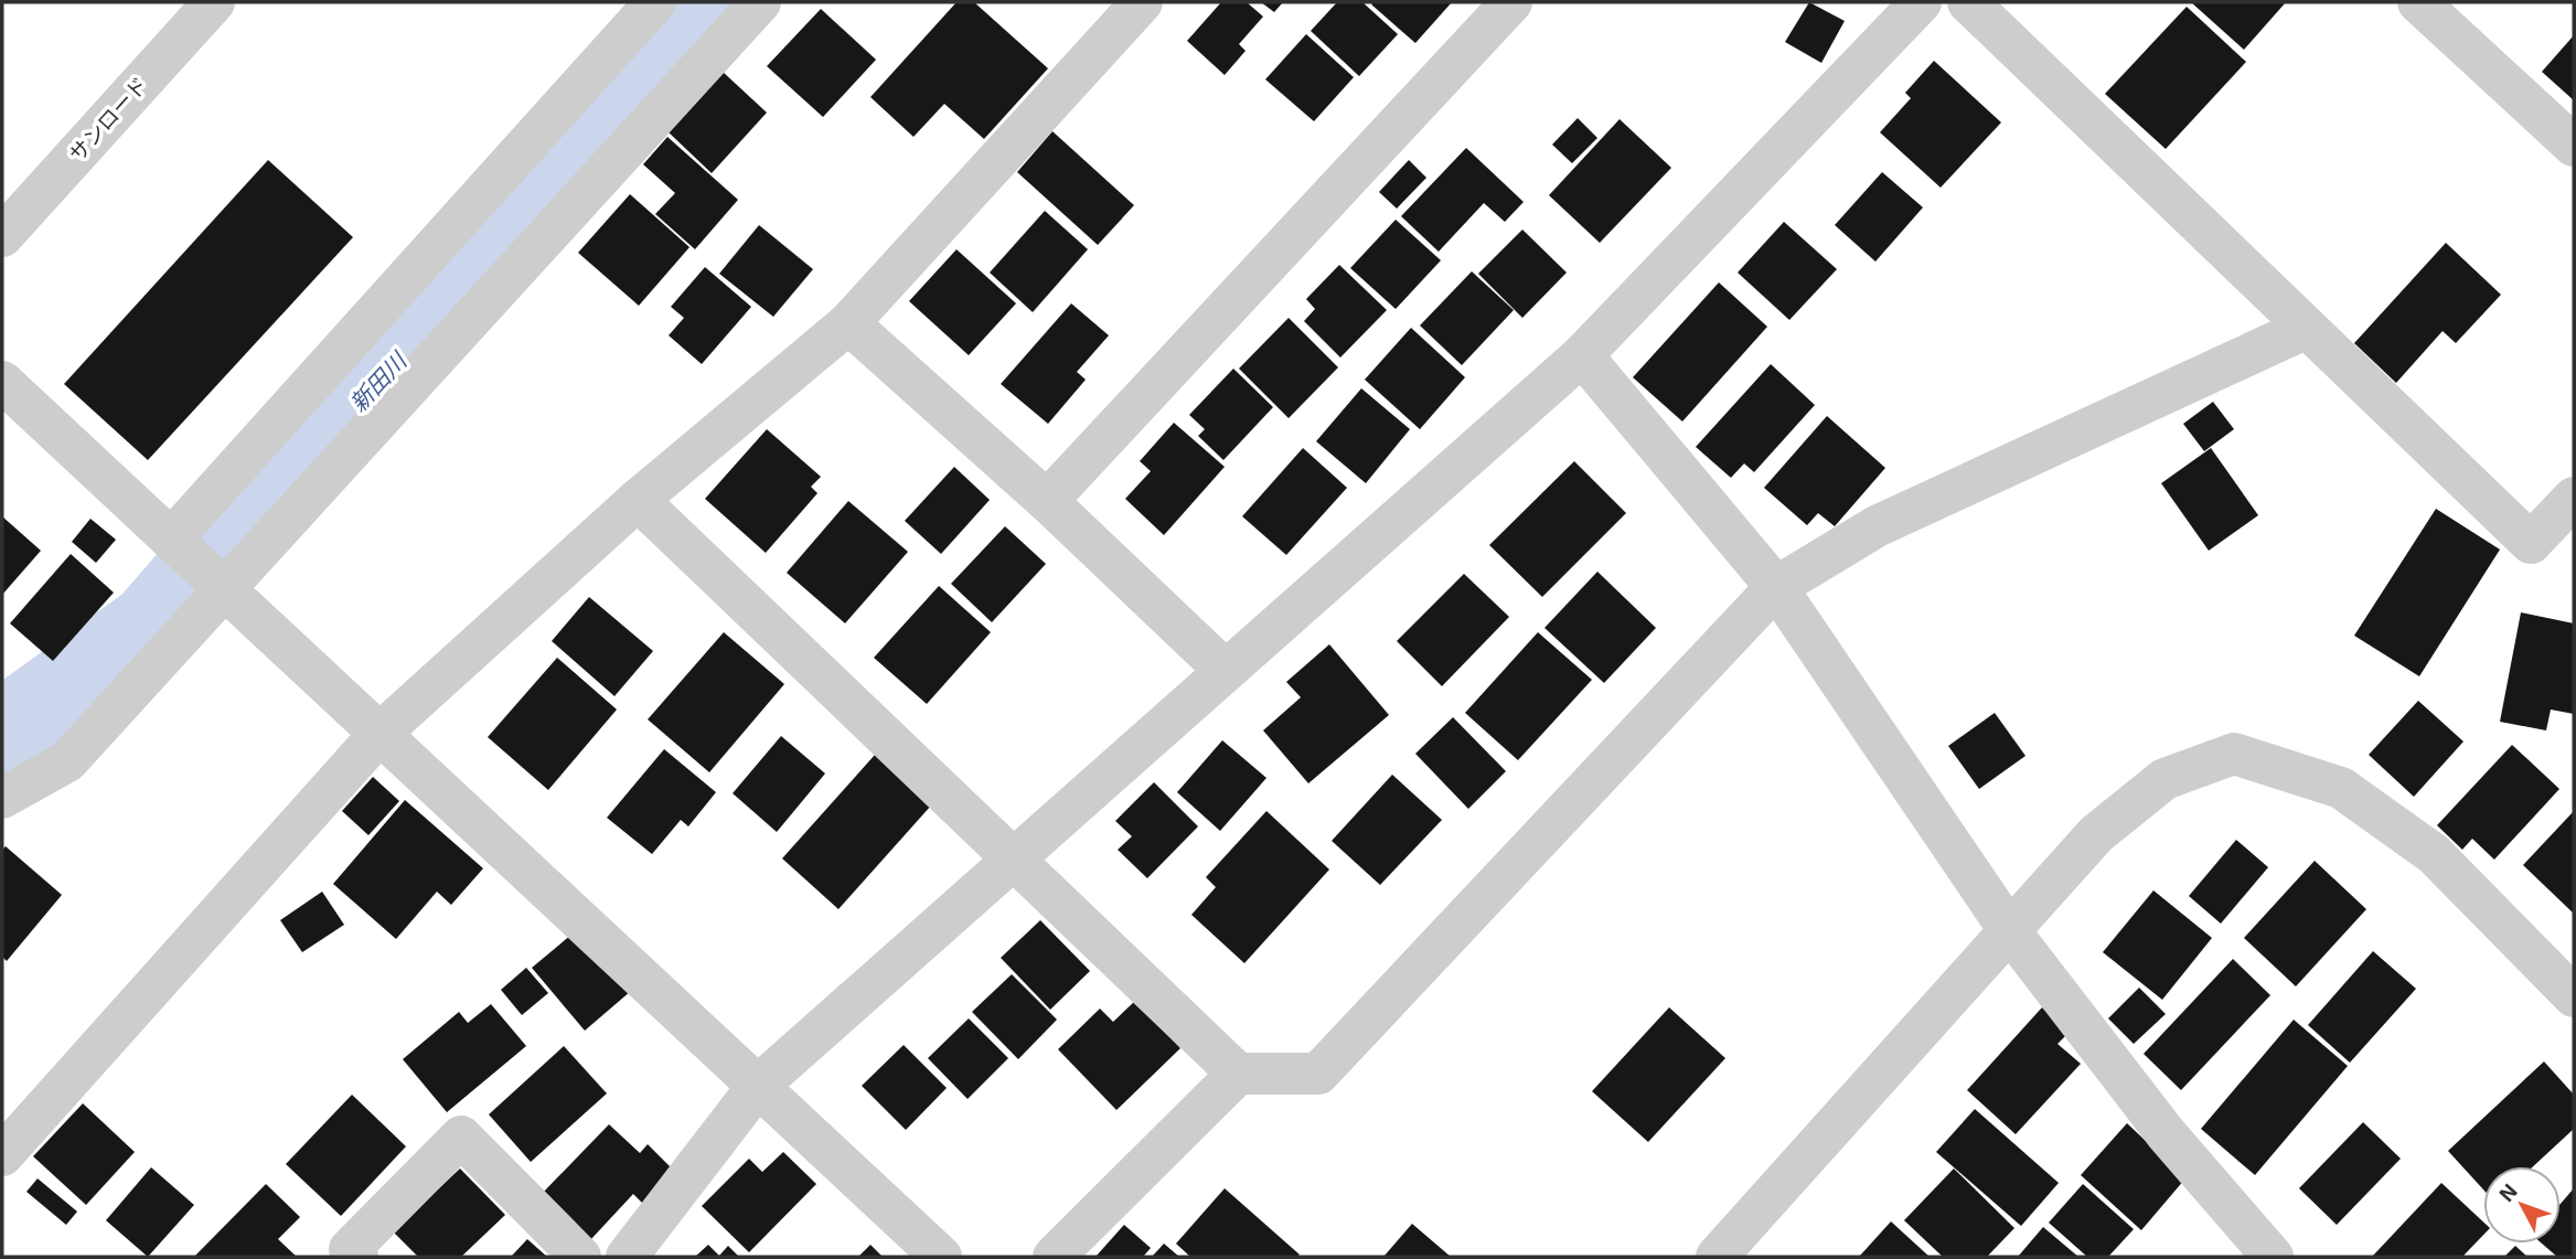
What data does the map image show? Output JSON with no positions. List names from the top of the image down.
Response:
{
  "streets": {
    "street": ["サンロード"]
  },
  "water": ["新田川"],
  "north": "top left"
}
